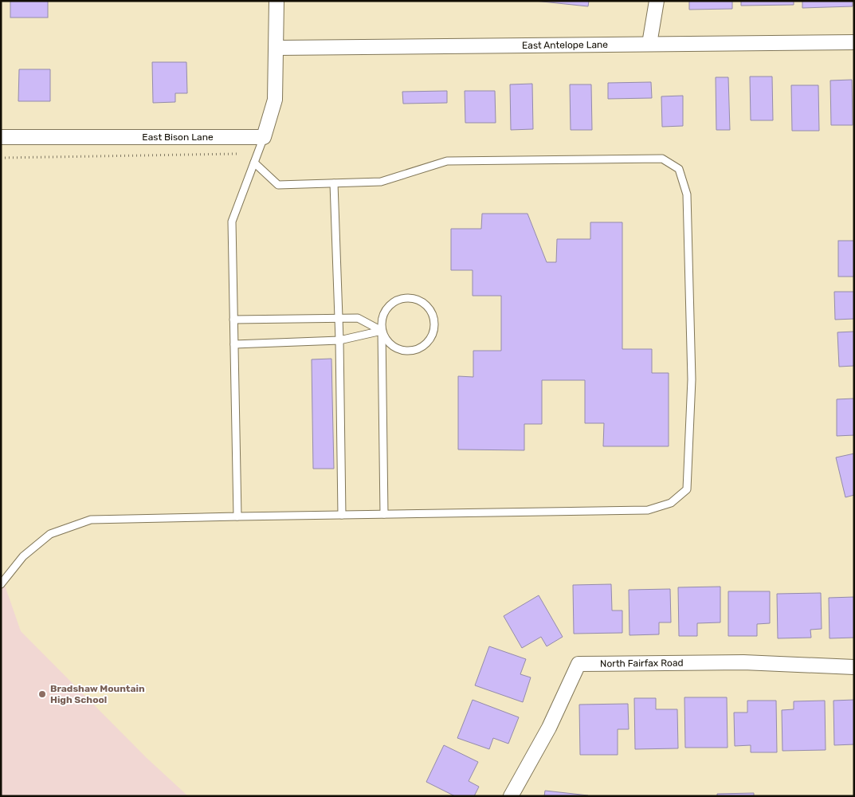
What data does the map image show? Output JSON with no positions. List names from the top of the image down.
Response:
{
  "streets": {
    "street": ["East Antelope Lane", "East Bison Lane", "North Fairfax Road"]
  },
  "places": ["Bradshaw Mountain High School"]
}
